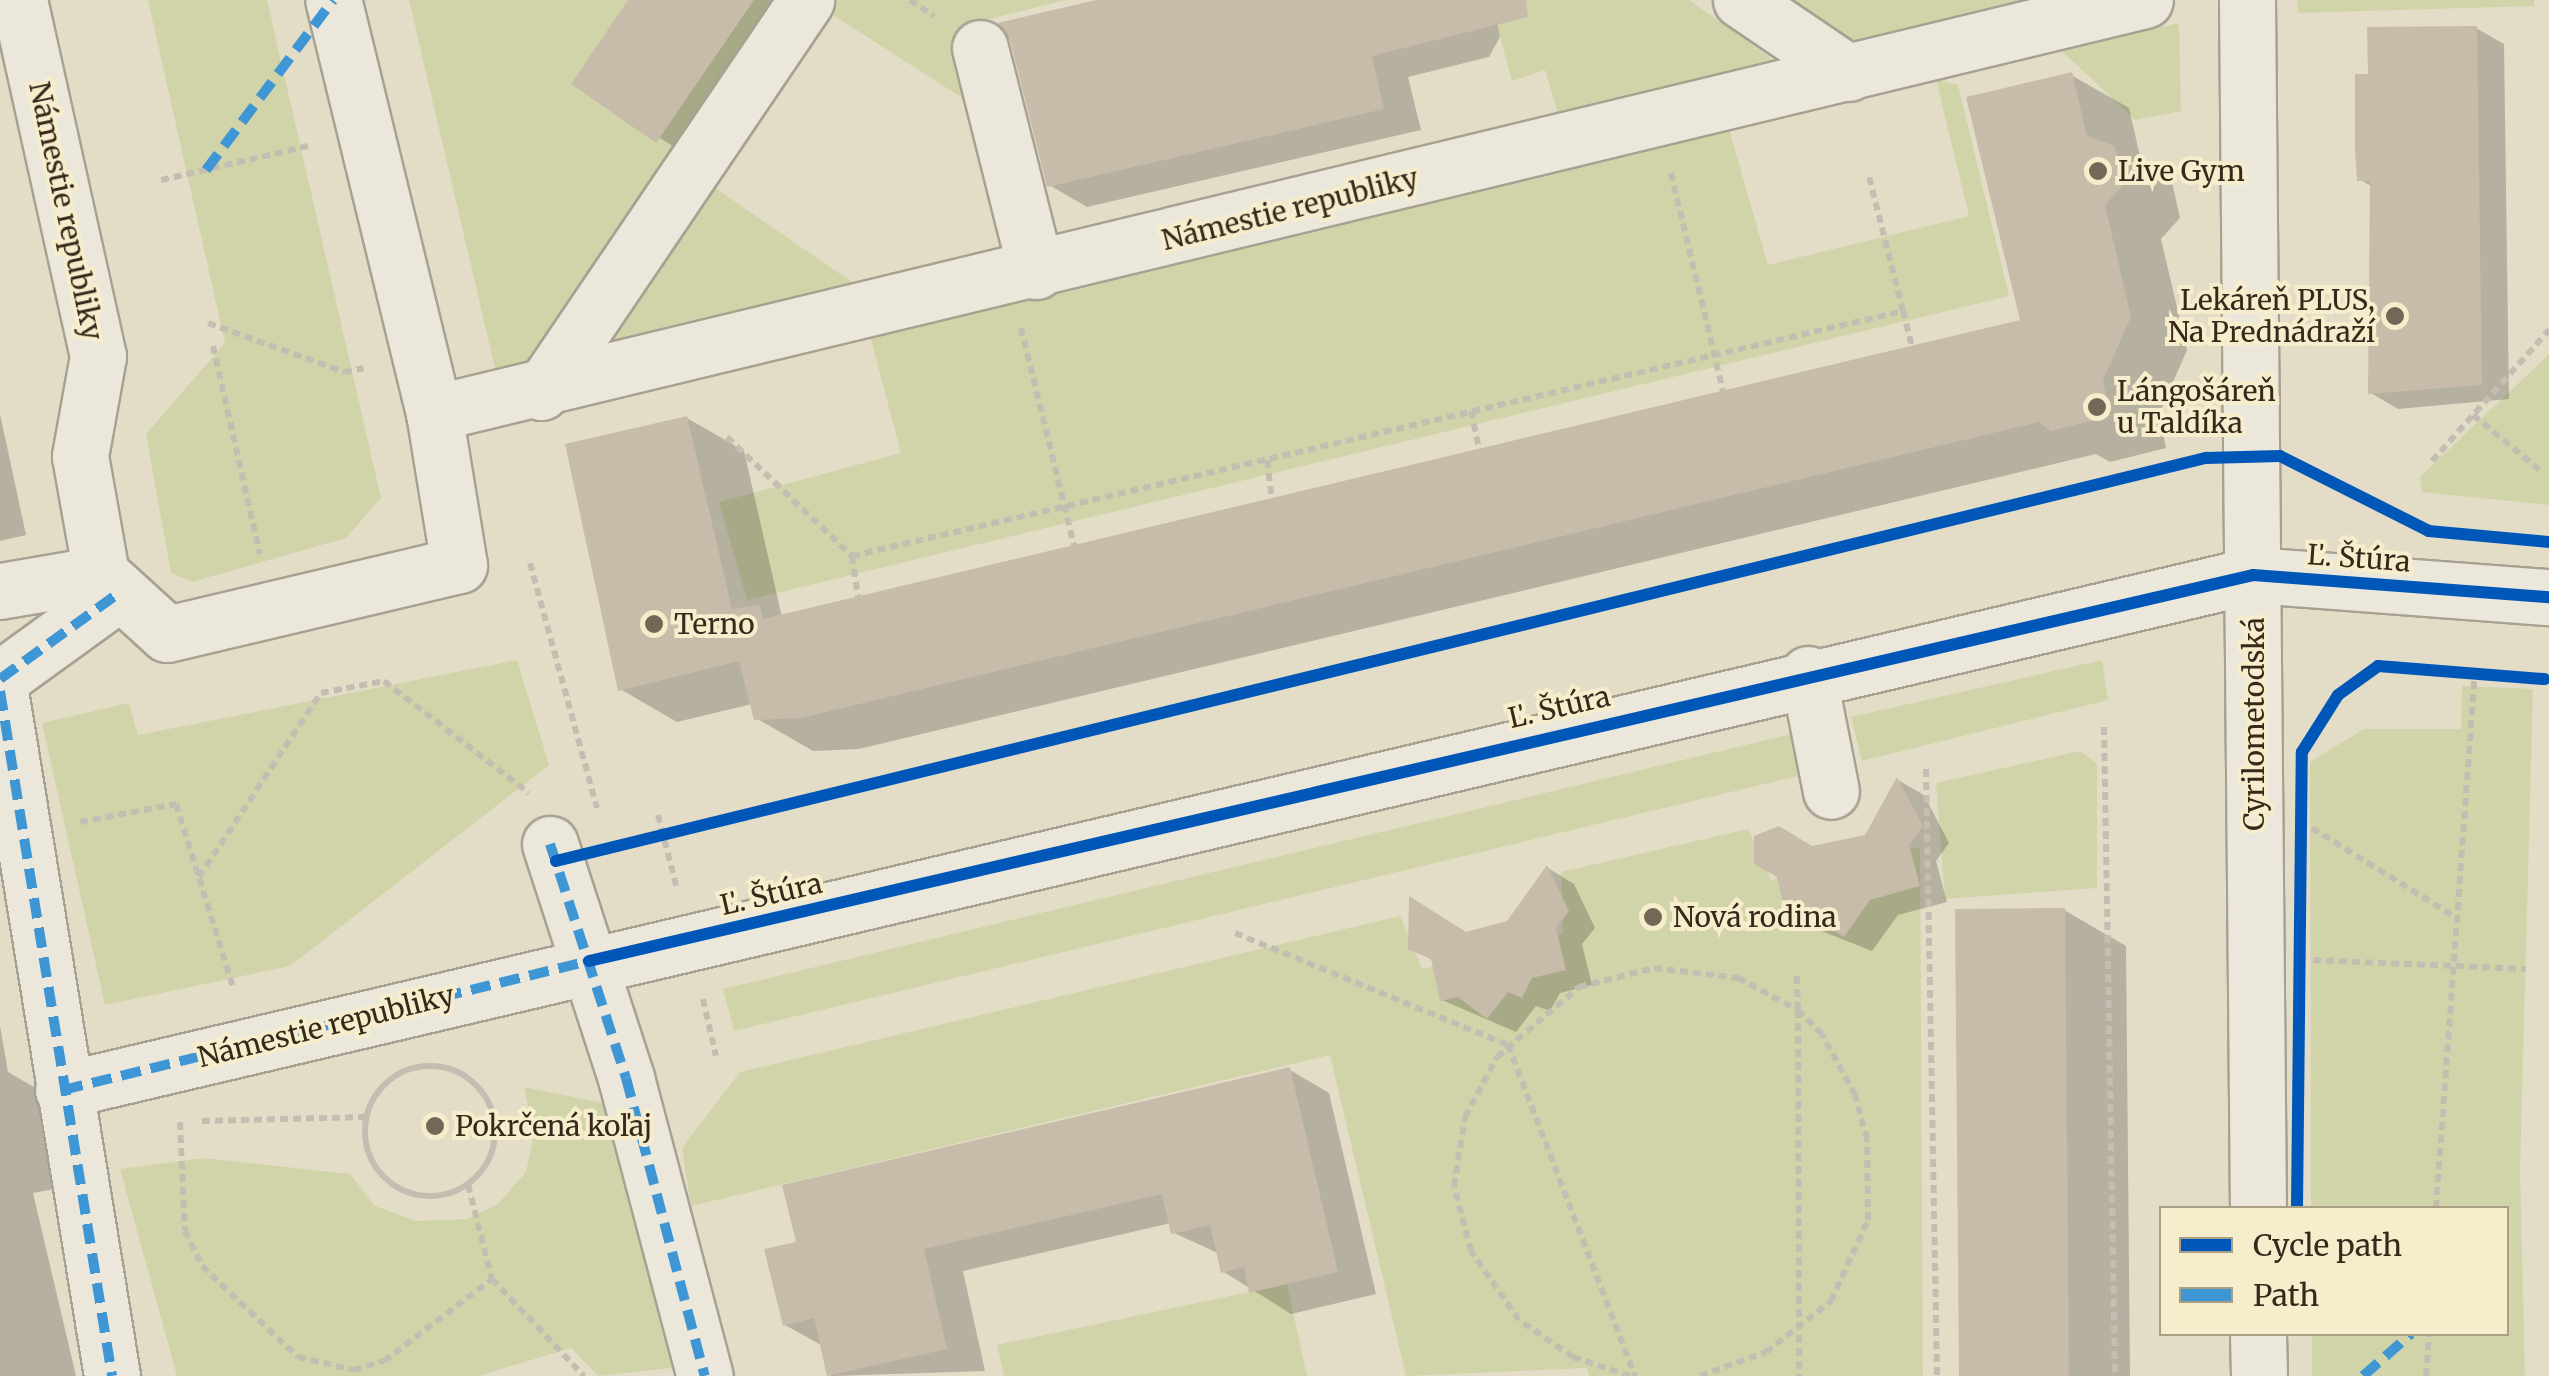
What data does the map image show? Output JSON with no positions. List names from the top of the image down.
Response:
{
  "streets": {
    "street": ["Námestie republiky", "Ľ. Štúra", "Cyrilometodská"]
  },
  "crossings": [
    ["Námestie republiky", "Ľ. Štúra"],
    ["Ľ. Štúra", "Cyrilometodská"]
  ],
  "places": [
    "Live Gym",
    "Lekáreň PLUS, Na Prednádraží",
    "Lángošáreň u Taldíka",
    "Terno",
    "Nová rodina",
    "Pokrčená koľaj"
  ],
  "legend": ["Cycle path", "Path"]
}
